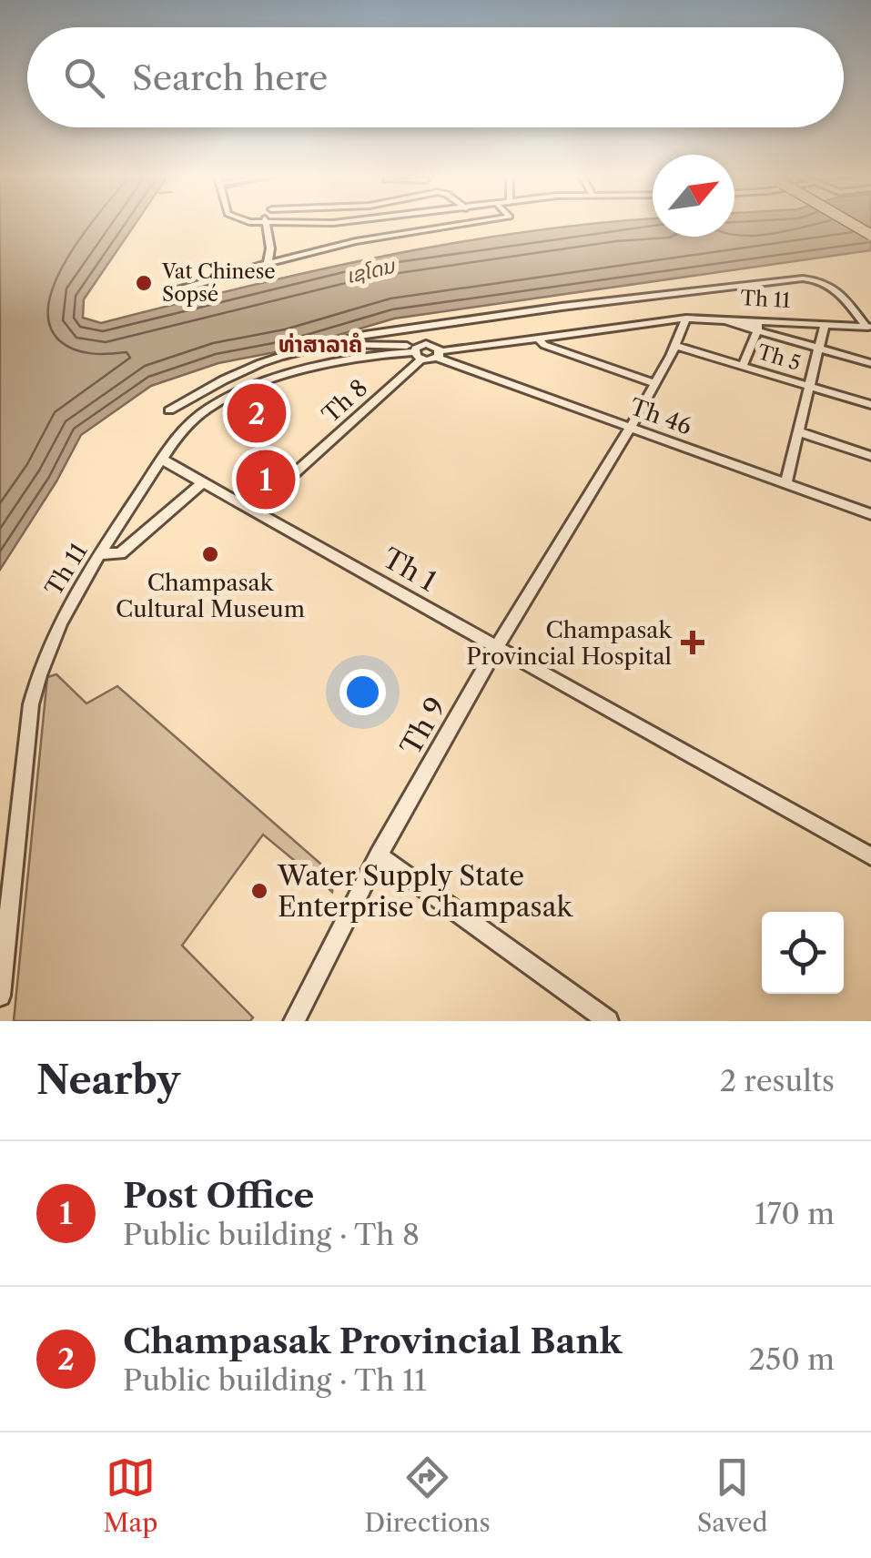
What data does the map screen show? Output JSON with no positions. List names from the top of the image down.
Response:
{
  "streets": {
    "street": [
      "Th 11",
      "Th 5",
      "Th 8",
      "Th 46",
      "Th 1",
      "Th 9"
    ]
  },
  "crossings": [
    ["Th 11", "Th 8"],
    ["Th 11", "Th 46"],
    ["Th 11", "Th 1"],
    ["Th 11", "Th 9"],
    ["Th 5", "Th 9"],
    ["Th 8", "Th 1"],
    ["Th 46", "Th 9"],
    ["Th 1", "Th 9"]
  ],
  "districts": ["ທ່າສາລາຄໍ"],
  "water": ["ເຊໂດນ"],
  "places": {
    "other": ["Vat Chinese Sopsé", "Champasak Cultural Museum", "Water Supply State Enterprise Champasak"],
    "health": ["Champasak Provincial Hospital"]
  },
  "north": "top right",
  "page": {
    "search": "Search here",
    "pins": ["2", "1"],
    "heading": ["Nearby", "2 results"],
    "list": [
      {
        "mark": "1",
        "name": "Post Office",
        "note": "Public building · Th 8",
        "value": "170 m"
      },
      {
        "mark": "2",
        "name": "Champasak Provincial Bank",
        "note": "Public building · Th 11",
        "value": "250 m"
      }
    ],
    "nav": ["Map", "Directions", "Saved"]
  }
}
